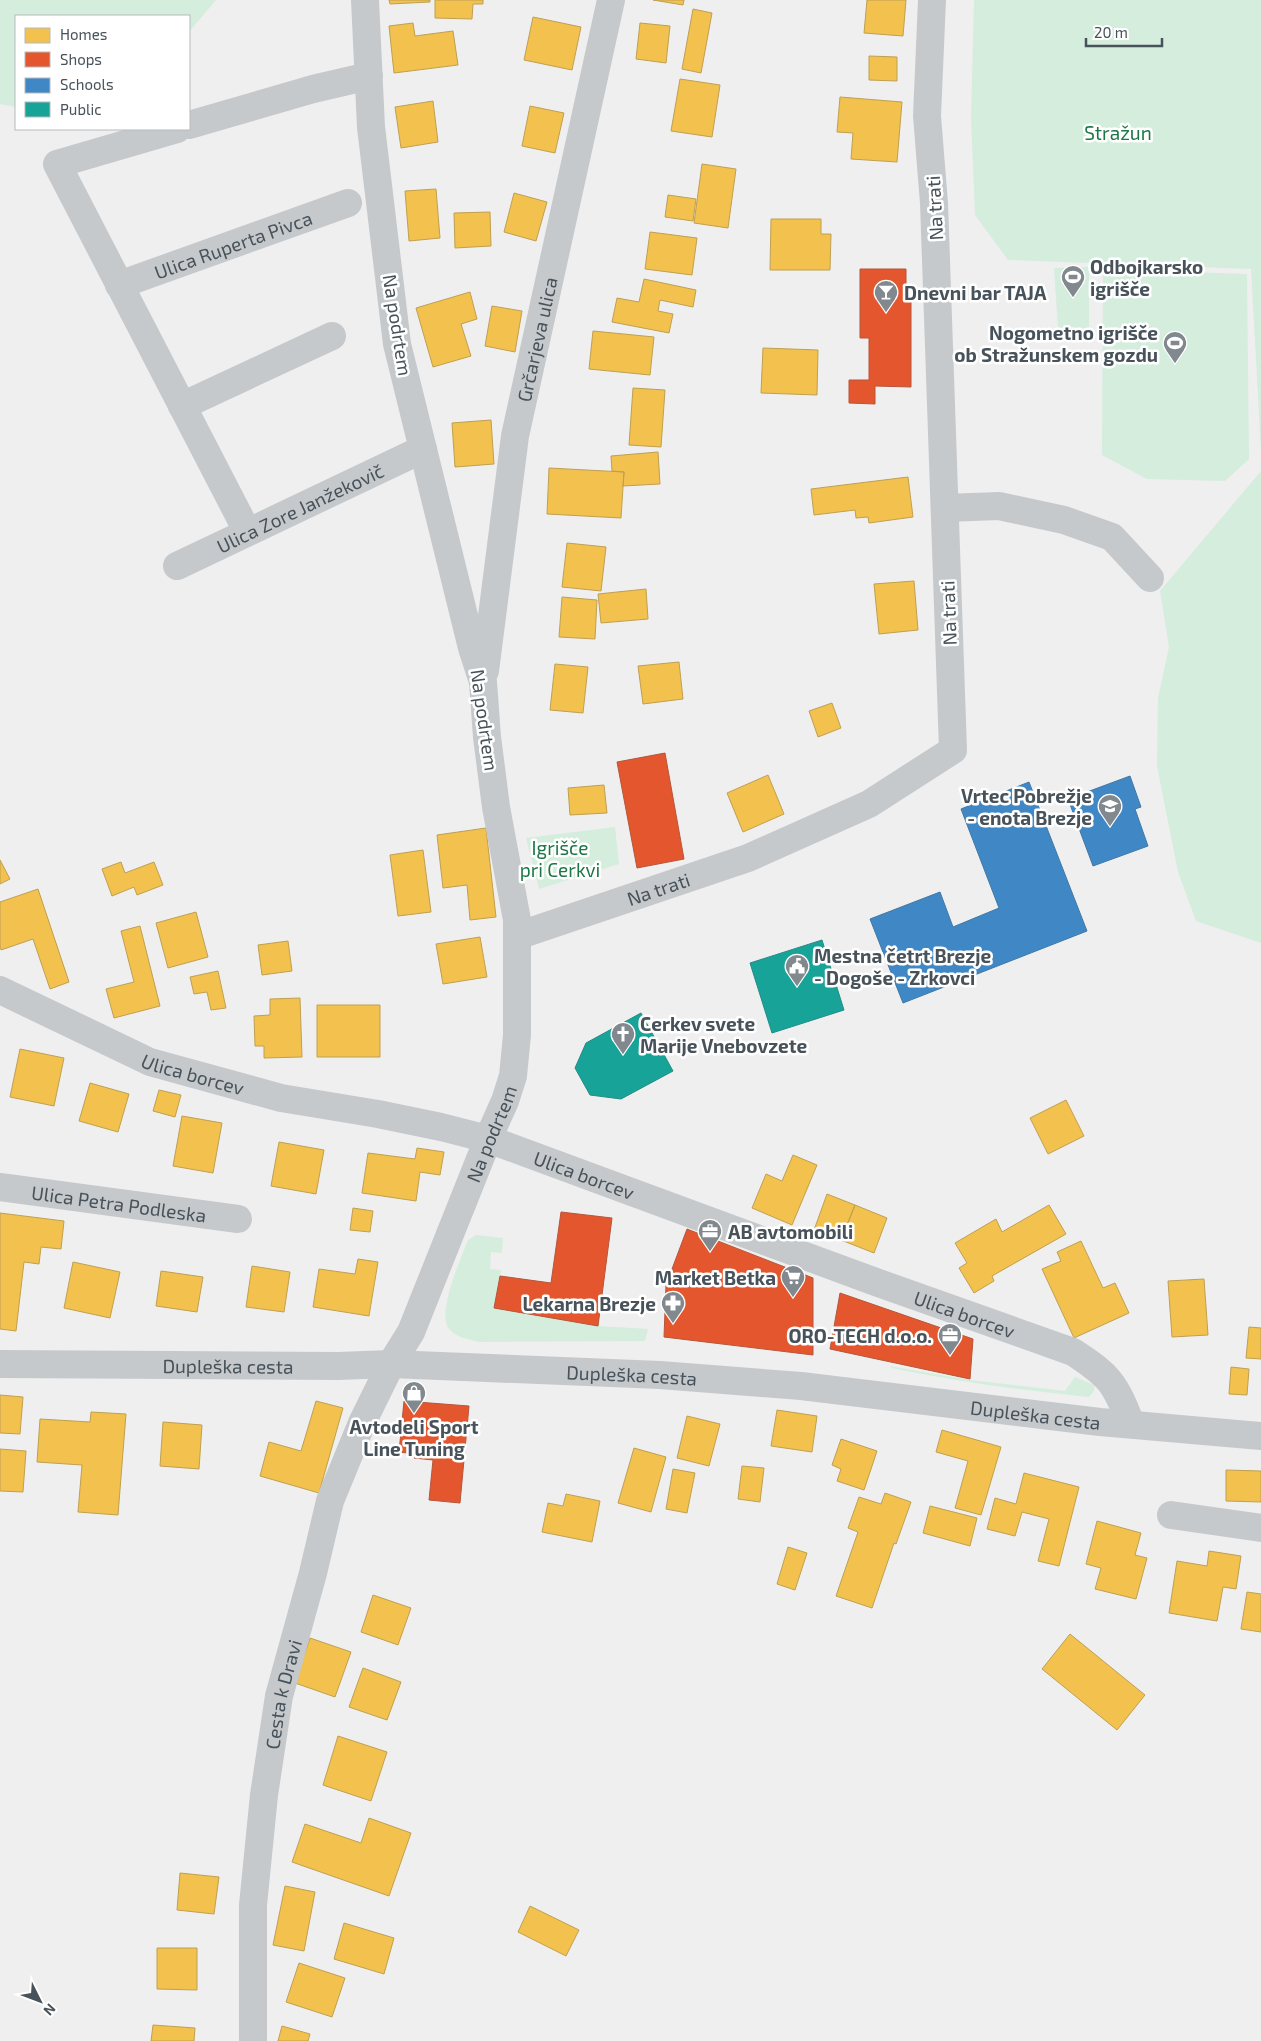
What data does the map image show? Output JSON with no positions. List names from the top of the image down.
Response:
{
  "streets": {
    "street": [
      "Na trati",
      "Ulica Ruperta Pivca",
      "Na podrtem",
      "Grčarjeva ulica",
      "Ulica Zore Janžekovič",
      "Ulica borcev",
      "Ulica Petra Podleska",
      "Dupleška cesta",
      "Cesta k Dravi"
    ]
  },
  "crossings": [
    ["Na trati", "Na podrtem"],
    ["Na podrtem", "Grčarjeva ulica"],
    ["Na podrtem", "Ulica Zore Janžekovič"],
    ["Na podrtem", "Ulica borcev"],
    ["Na podrtem", "Dupleška cesta"],
    ["Na podrtem", "Cesta k Dravi"],
    ["Ulica borcev", "Dupleška cesta"],
    ["Dupleška cesta", "Cesta k Dravi"]
  ],
  "parks": ["Stražun", "Igrišče pri Cerkvi"],
  "places": {
    "sports": ["Odbojkarsko igrišče", "Nogometno igrišče ob Stražunskem gozdu"],
    "bar": ["Dnevni bar TAJA"],
    "school or university": ["Vrtec Pobrežje - enota Brezje"],
    "public building": ["Mestna četrt Brezje - Dogoše - Zrkovci"],
    "church": ["Cerkev svete Marije Vnebovzete"],
    "office": ["AB avtomobili", "ORO-TECH d.o.o."],
    "supermarket": ["Market Betka"],
    "pharmacy": ["Lekarna Brezje"],
    "shop": ["Avtodeli Sport Line Tuning"]
  },
  "legend": [
    "Homes",
    "Shops",
    "Schools",
    "Public"
  ],
  "scale_bar": "20 m",
  "north": "bottom right"
}
